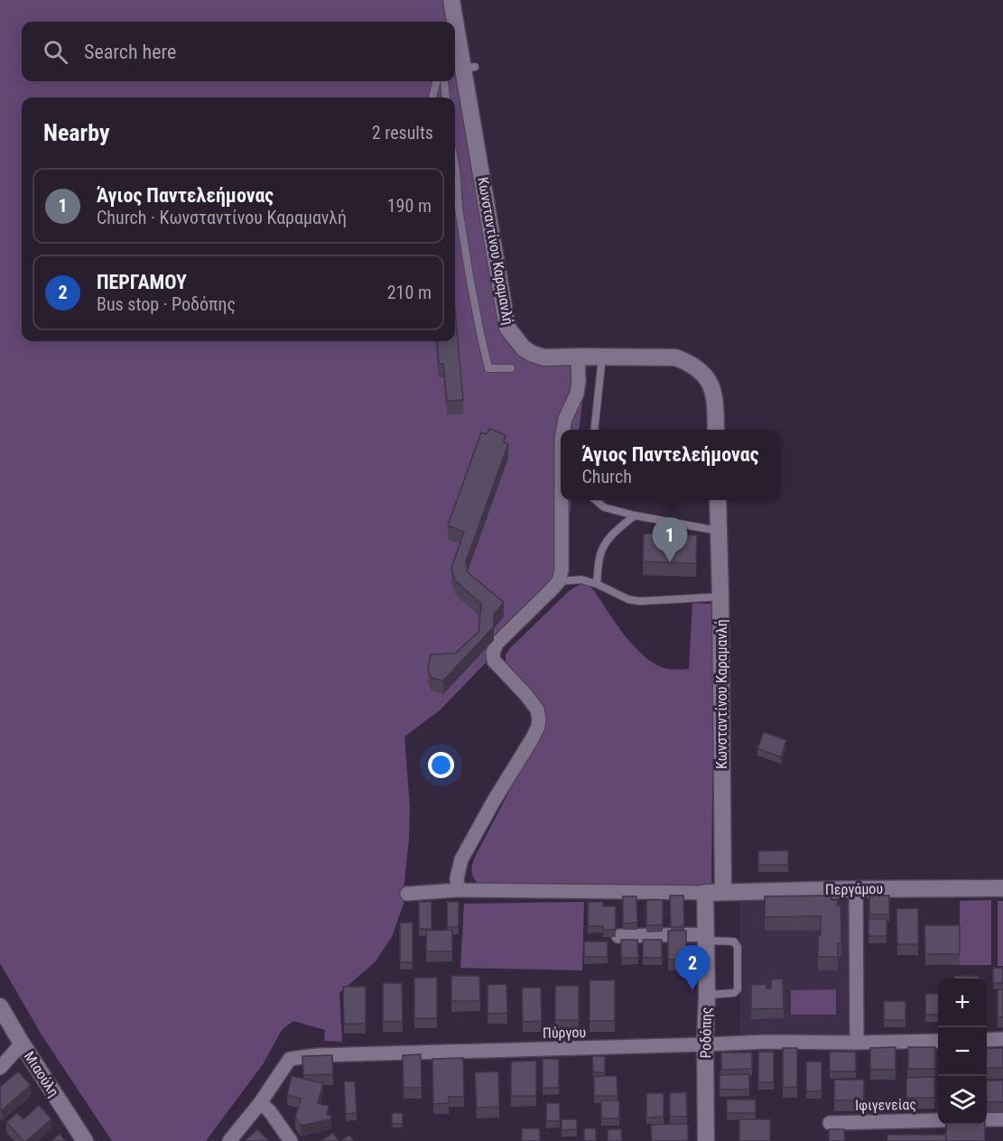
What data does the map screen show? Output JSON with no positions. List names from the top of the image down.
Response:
{
  "streets": {
    "street": [
      "Κωνσταντίνου Καραμανλή",
      "Περγάμου",
      "Πύργου",
      "Ροδόπης",
      "Μιαούλη",
      "Ιφιγενείας"
    ]
  },
  "crossings": [
    ["Κωνσταντίνου Καραμανλή", "Περγάμου"],
    ["Περγάμου", "Ροδόπης"],
    ["Πύργου", "Ροδόπης"]
  ],
  "page": {
    "search": "Search here",
    "heading": ["Nearby", "2 results"],
    "list": [
      {
        "mark": "1",
        "name": "Άγιος Παντελεήμονας",
        "note": "Church · Κωνσταντίνου Καραμανλή",
        "value": "190 m"
      },
      {
        "mark": "2",
        "name": "ΠΕΡΓΑΜΟΥ",
        "note": "Bus stop · Ροδόπης",
        "value": "210 m"
      }
    ],
    "popup": ["Άγιος Παντελεήμονας", "Church"],
    "pins": ["1", "2"],
    "map_buttons": ["+", "−"]
  }
}
